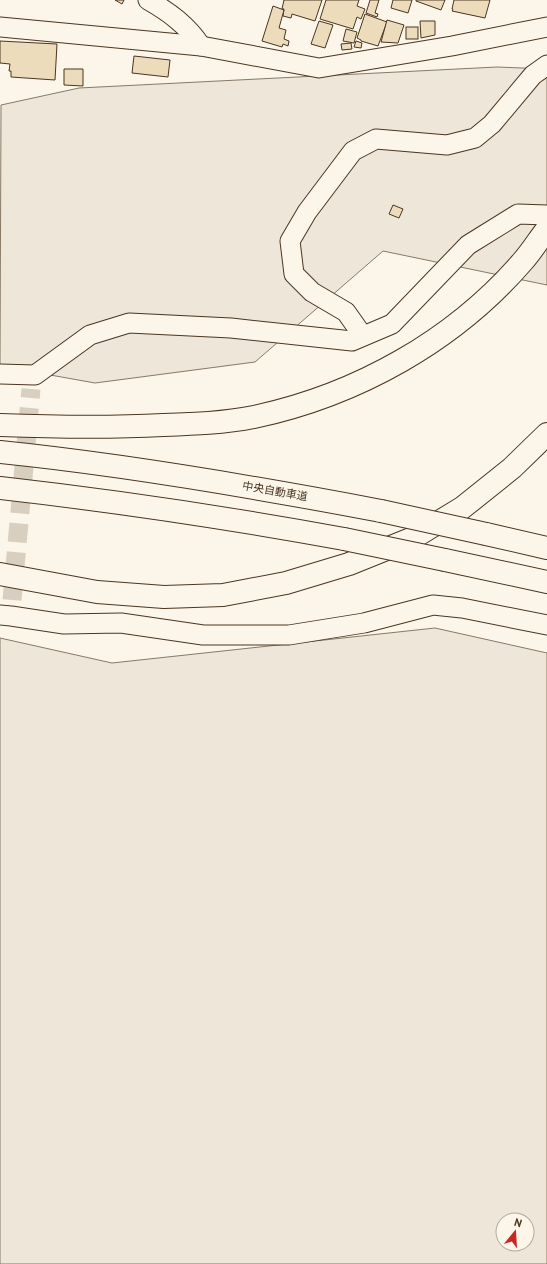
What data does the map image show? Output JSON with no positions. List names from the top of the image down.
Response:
{
  "streets": {
    "highway": ["中央自動車道"]
  },
  "north": "top"
}
